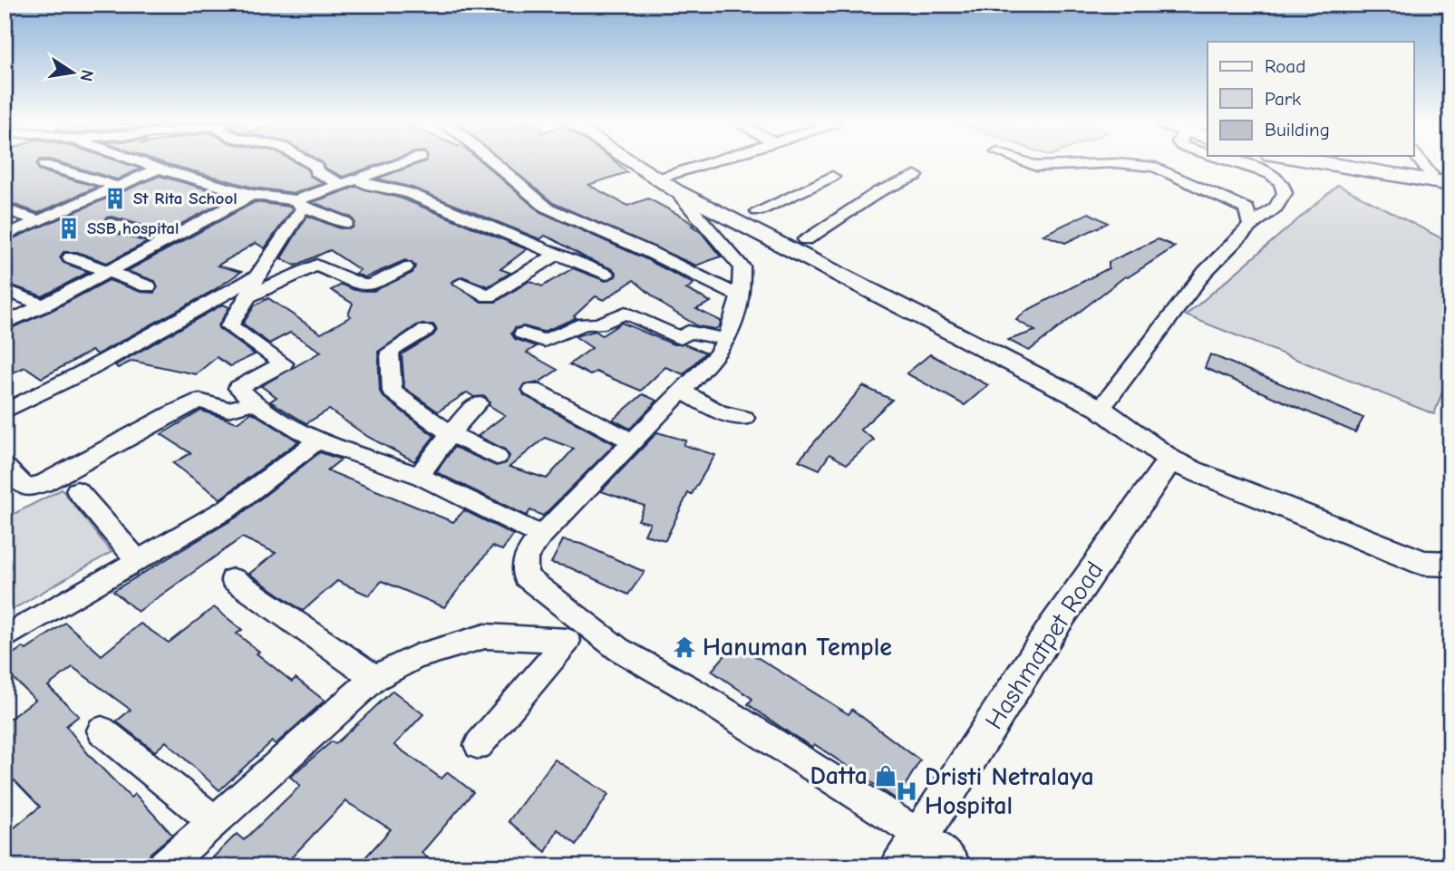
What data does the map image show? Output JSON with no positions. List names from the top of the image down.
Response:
{
  "streets": {
    "main road": ["Hashmatpet Road"]
  },
  "places": {
    "building": ["St Rita School", "SSB hospital"],
    "temple": ["Hanuman Temple"],
    "shop": ["Datta"],
    "hospital": ["Dristi Netralaya Hospital"]
  },
  "legend": ["Road", "Park", "Building"],
  "north": "right"
}
